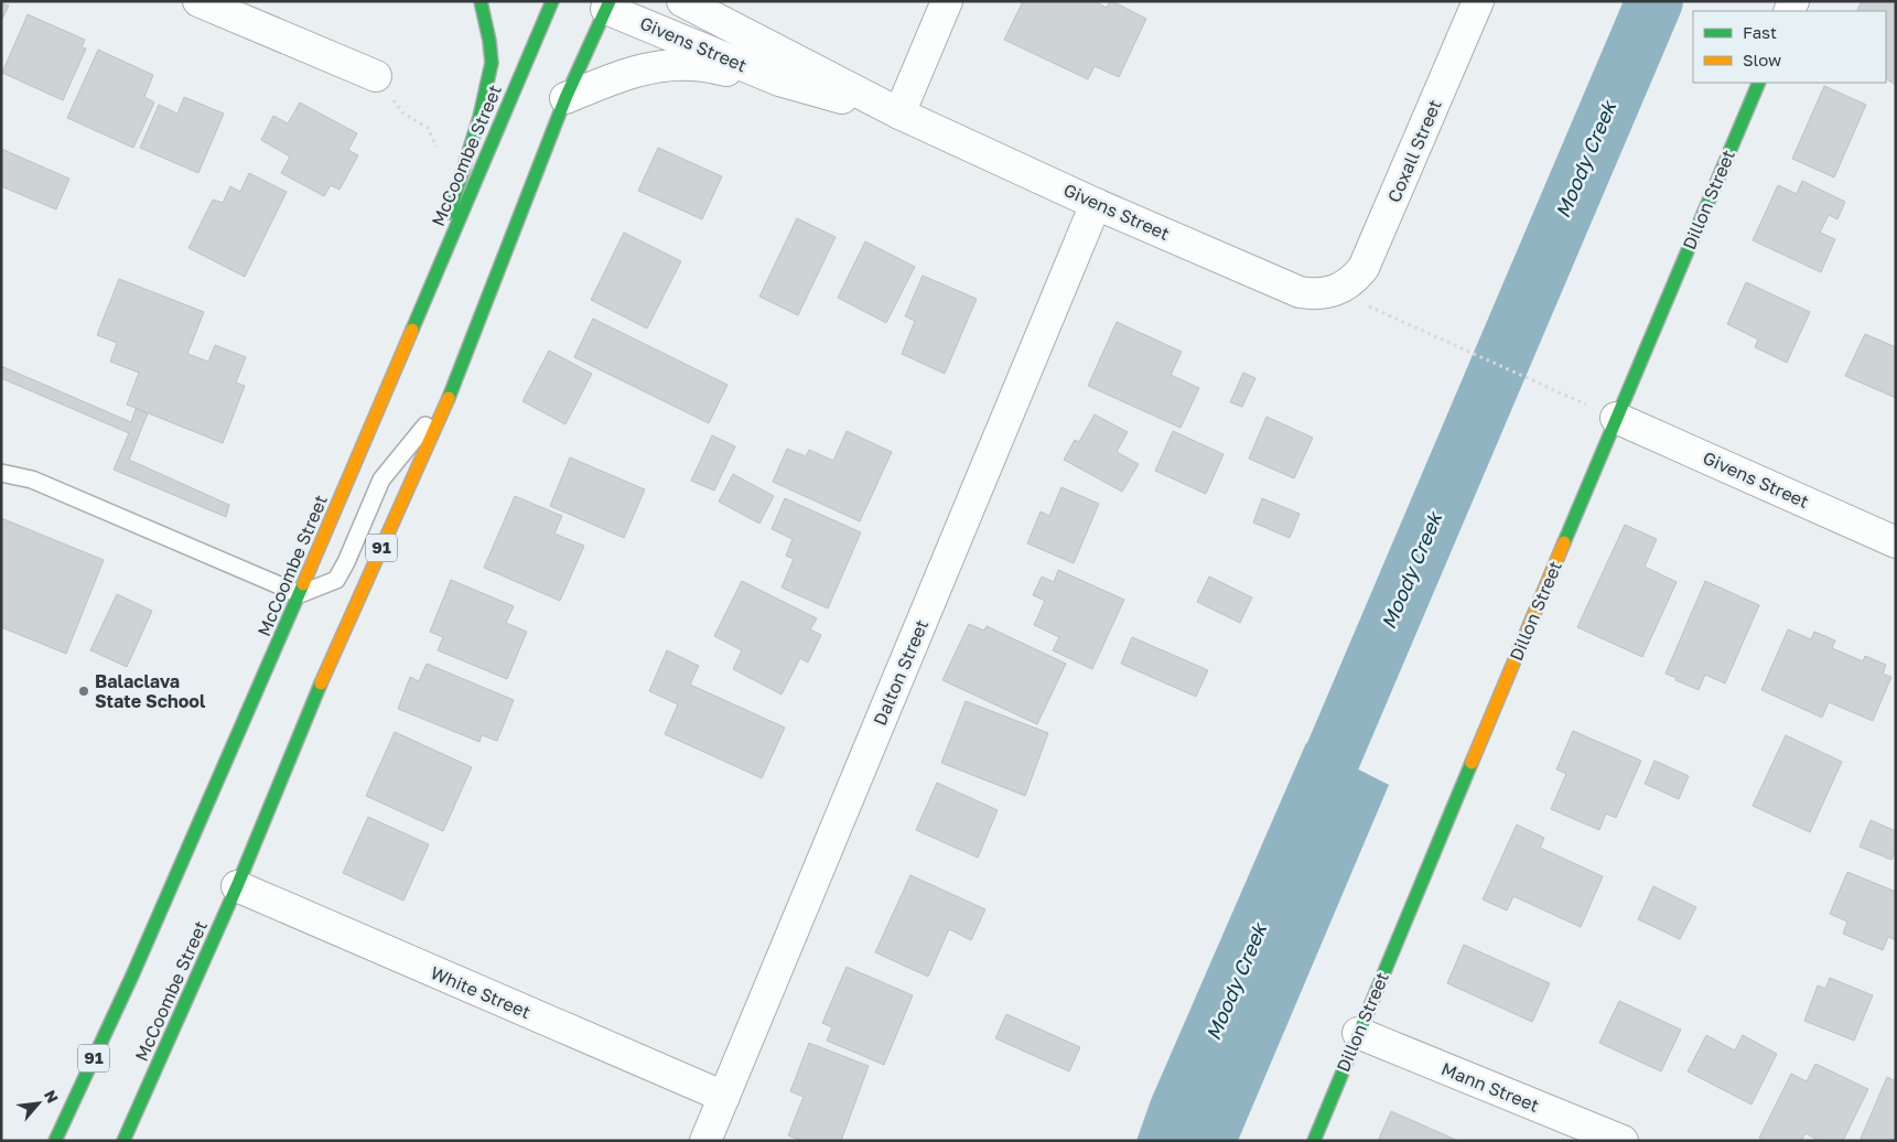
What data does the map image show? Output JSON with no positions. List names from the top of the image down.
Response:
{
  "streets": {
    "main road": ["McCoombe Street", "Dillon Street", "91"],
    "street": [
      "Givens Street",
      "Coxall Street",
      "Dalton Street",
      "White Street",
      "Mann Street"
    ]
  },
  "crossings": [
    ["Givens Street", "Coxall Street"],
    ["Givens Street", "McCoombe Street"],
    ["Givens Street", "Dillon Street"],
    ["Givens Street", "Dalton Street"],
    ["McCoombe Street", "White Street"],
    ["Dillon Street", "Mann Street"],
    ["Dalton Street", "White Street"]
  ],
  "water": ["Moody Creek"],
  "places": ["Balaclava State School"],
  "legend": ["Fast", "Slow"],
  "north": "top right"
}
